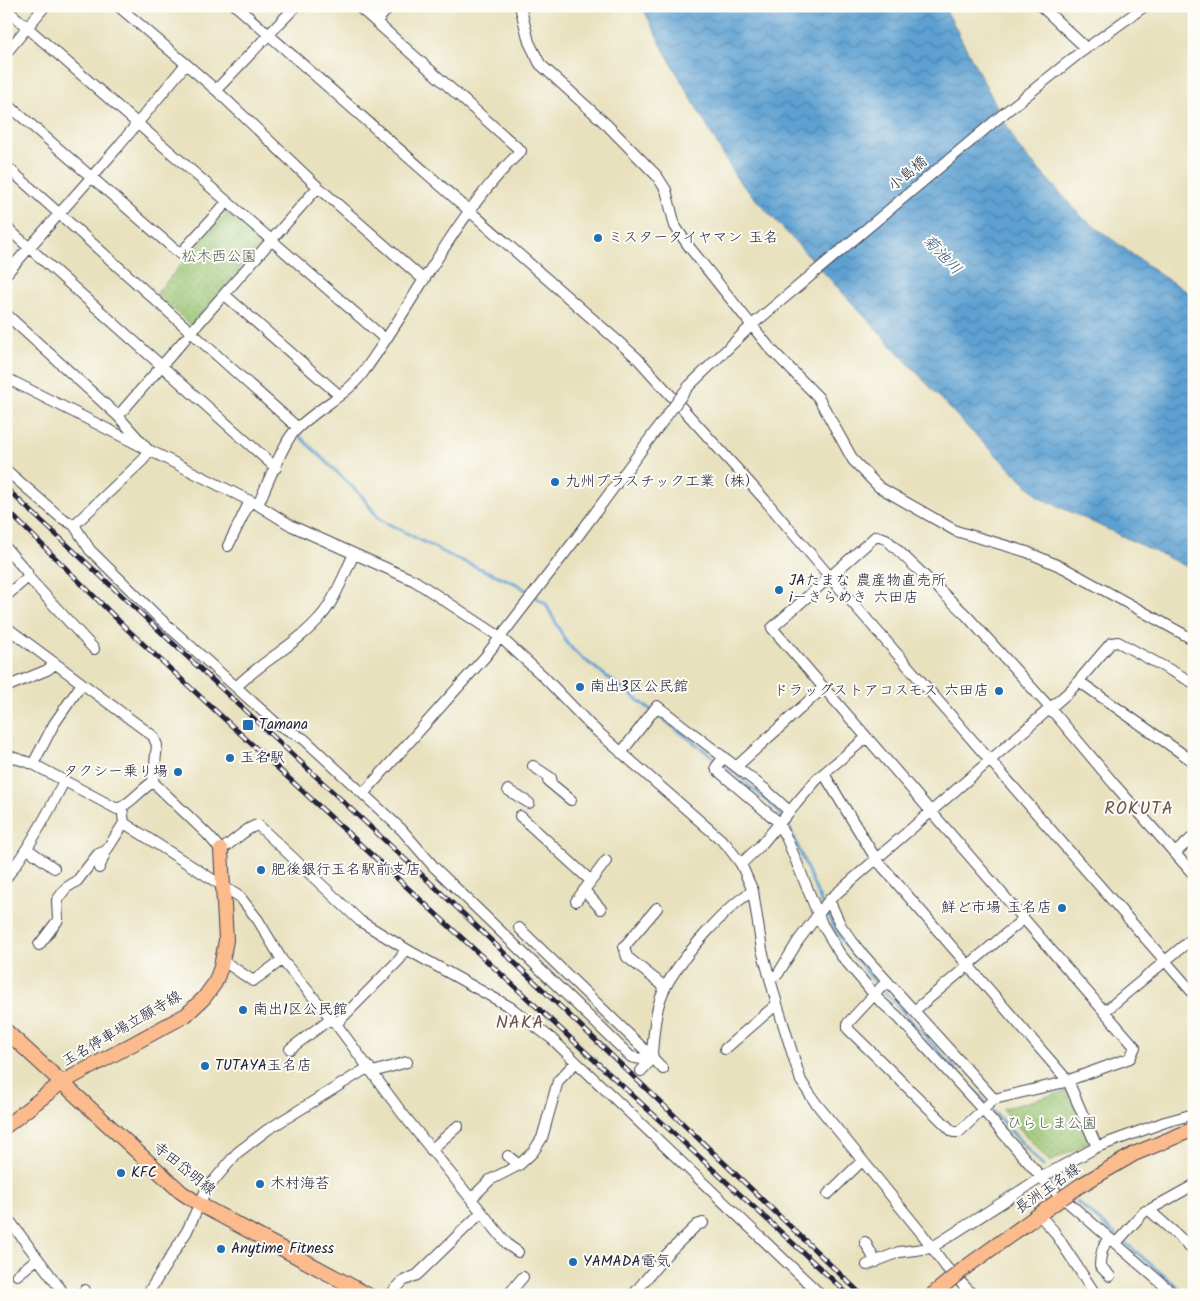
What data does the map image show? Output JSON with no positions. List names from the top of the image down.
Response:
{
  "streets": {
    "main road": ["玉名停車場立願寺線", "寺田岱明線", "長洲玉名線"],
    "street": ["小島橋"]
  },
  "crossings": [
    ["玉名停車場立願寺線", "寺田岱明線"]
  ],
  "districts": ["ROKUTA", "NAKA"],
  "water": ["菊池川"],
  "parks": ["松木西公園", "ひらしま公園"],
  "places": {
    "other": [
      "ミスタータイヤマン 玉名",
      "九州プラスチック工業（株）",
      "JAたまな 農産物直売所 i－きらめき 六田店",
      "南出3区公民館",
      "ドラッグストアコスモス 六田店",
      "玉名駅",
      "タクシー乗り場",
      "肥後銀行玉名駅前支店",
      "鮮ど市場 玉名店",
      "南出1区公民館",
      "TUTAYA玉名店",
      "KFC",
      "木村海苔",
      "Anytime Fitness",
      "YAMADA電気"
    ],
    "transit": ["Tamana"]
  }
}
